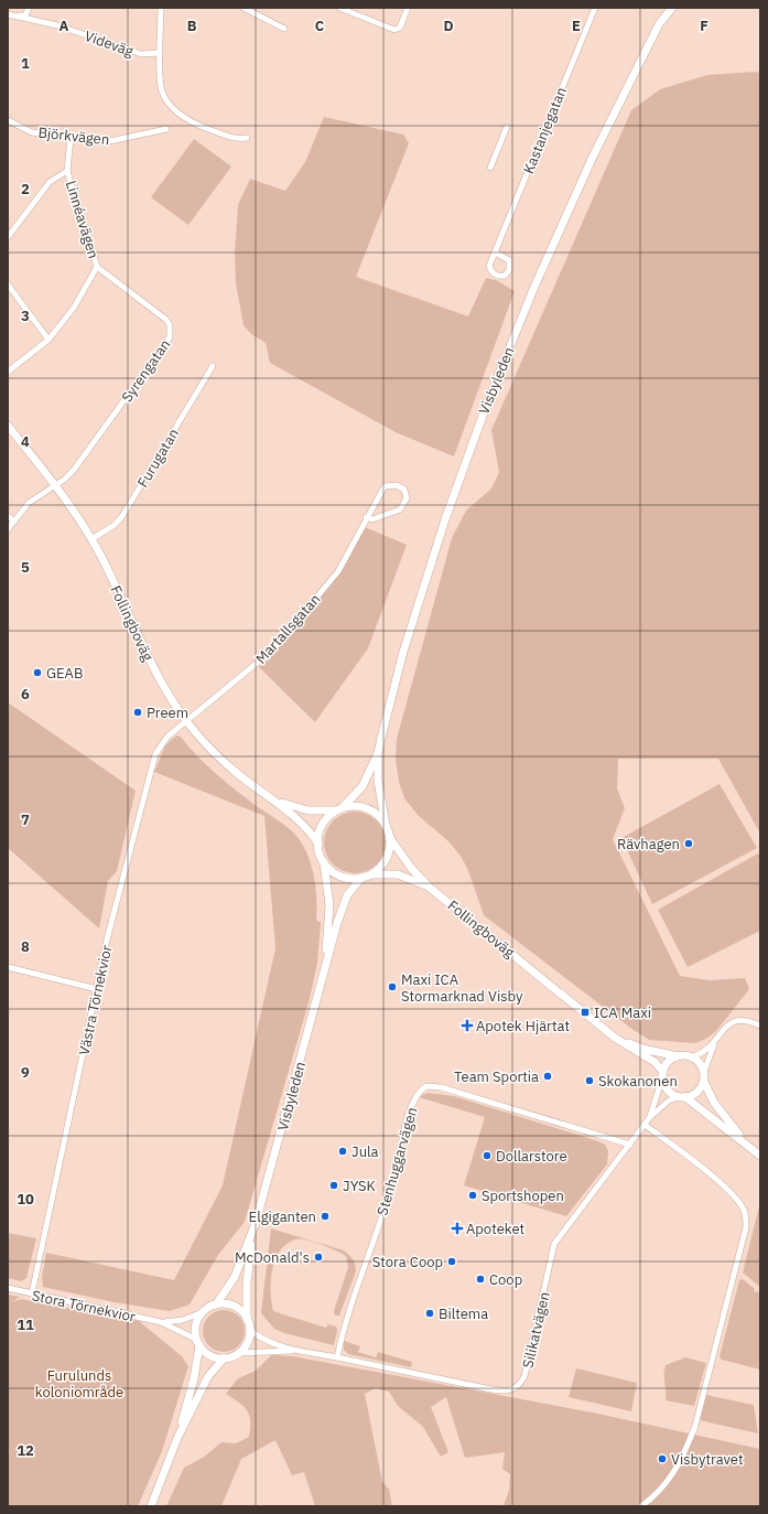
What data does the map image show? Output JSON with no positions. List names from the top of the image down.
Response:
{
  "streets": {
    "main road": ["Visbyleden", "Follingboväg"],
    "street": [
      "Videväg",
      "Kastanjegatan",
      "Björkvägen",
      "Linnéavägen",
      "Syrengatan",
      "Furugatan",
      "Martallsgatan",
      "Västra Törnekvior",
      "Stenhuggarvägen",
      "Stora Törnekvior",
      "Silikatvägen"
    ]
  },
  "crossings": [
    ["Björkvägen", "Linnéavägen"],
    ["Linnéavägen", "Syrengatan"],
    ["Syrengatan", "Follingboväg"],
    ["Visbyleden", "Follingboväg"],
    ["Furugatan", "Follingboväg"],
    ["Follingboväg", "Martallsgatan"],
    ["Follingboväg", "Västra Törnekvior"],
    ["Martallsgatan", "Västra Törnekvior"],
    ["Västra Törnekvior", "Stora Törnekvior"],
    ["Stenhuggarvägen", "Silikatvägen"]
  ],
  "parks": ["Furulunds koloniområde"],
  "places": {
    "other": [
      "GEAB",
      "Preem",
      "Rävhagen",
      "Maxi ICA Stormarknad Visby",
      "Team Sportia",
      "Skokanonen",
      "Jula",
      "Dollarstore",
      "JYSK",
      "Sportshopen",
      "Elgiganten",
      "McDonald's",
      "Stora Coop",
      "Coop",
      "Biltema",
      "Visbytravet"
    ],
    "transit": ["ICA Maxi"],
    "health": ["Apotek Hjärtat", "Apoteket"]
  },
  "grid": {
    "columns": [
      "A",
      "B",
      "C",
      "D",
      "E",
      "F"
    ],
    "rows": [
      "1",
      "2",
      "3",
      "4",
      "5",
      "6",
      "7",
      "8",
      "9",
      "10",
      "11",
      "12"
    ]
  }
}
